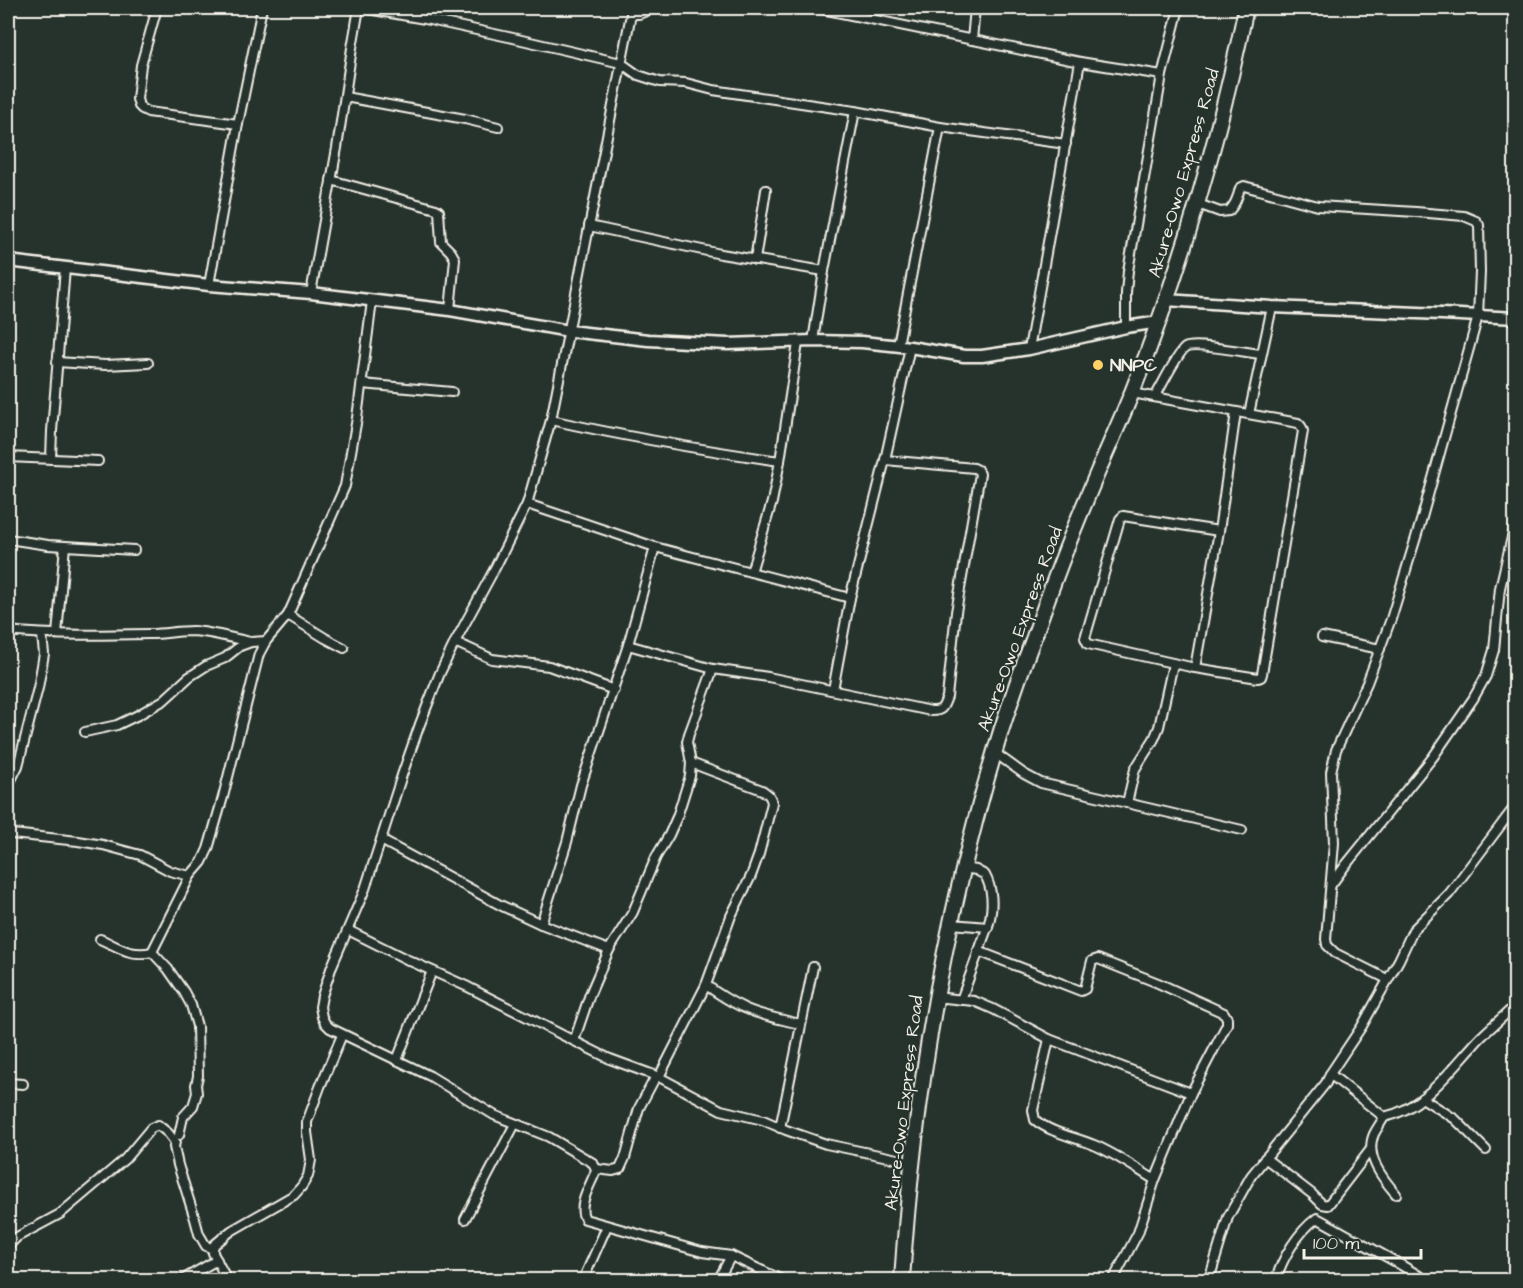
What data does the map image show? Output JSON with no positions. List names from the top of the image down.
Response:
{
  "streets": {
    "highway": ["Akure-Owo Express Road"]
  },
  "places": ["NNPC"],
  "scale_bar": "100 m"
}
